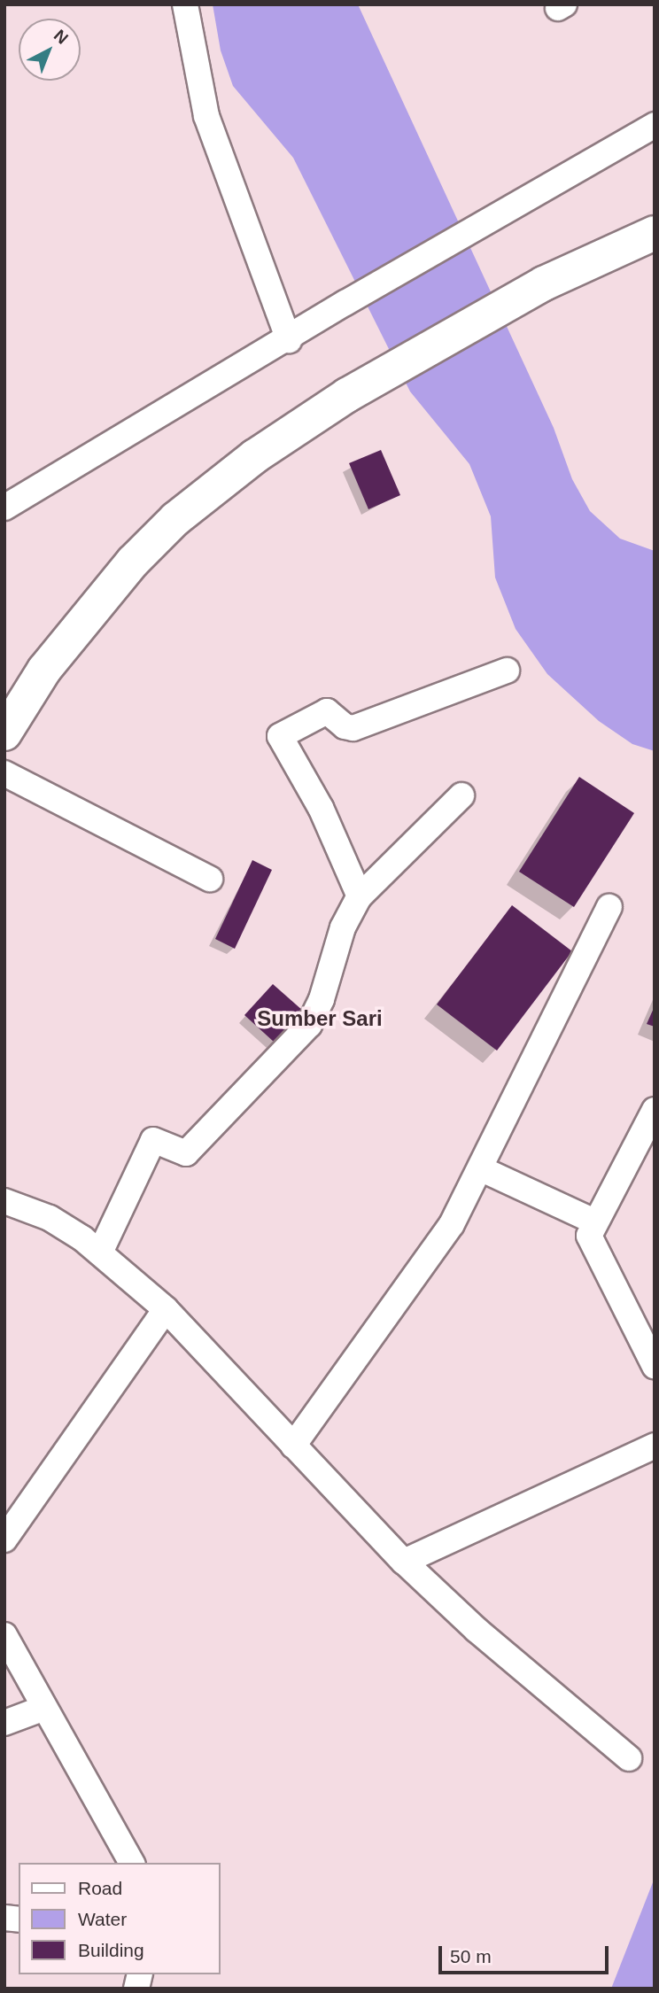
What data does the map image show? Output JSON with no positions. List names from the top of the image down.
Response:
{
  "districts": ["Sumber Sari"],
  "legend": ["Road", "Water", "Building"],
  "scale_bar": "50 m",
  "north": "top right"
}
